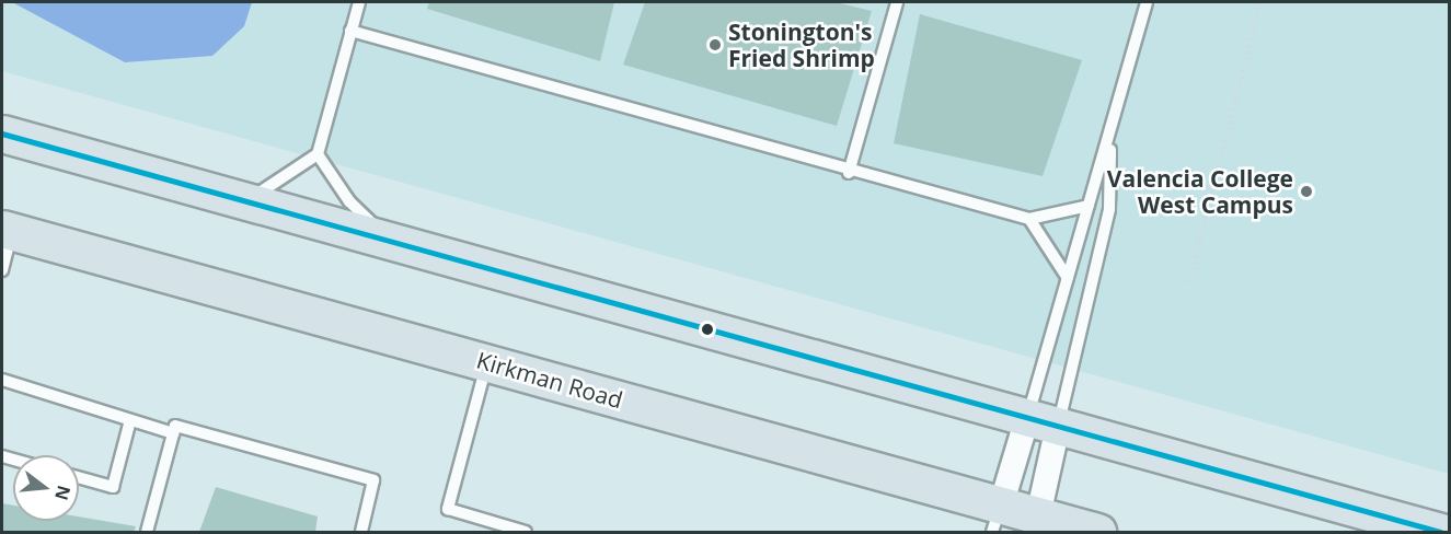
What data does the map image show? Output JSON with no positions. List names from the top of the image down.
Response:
{
  "streets": {
    "main road": ["Kirkman Road"]
  },
  "places": ["Stonington's Fried Shrimp", "Valencia College West Campus"],
  "north": "right"
}
